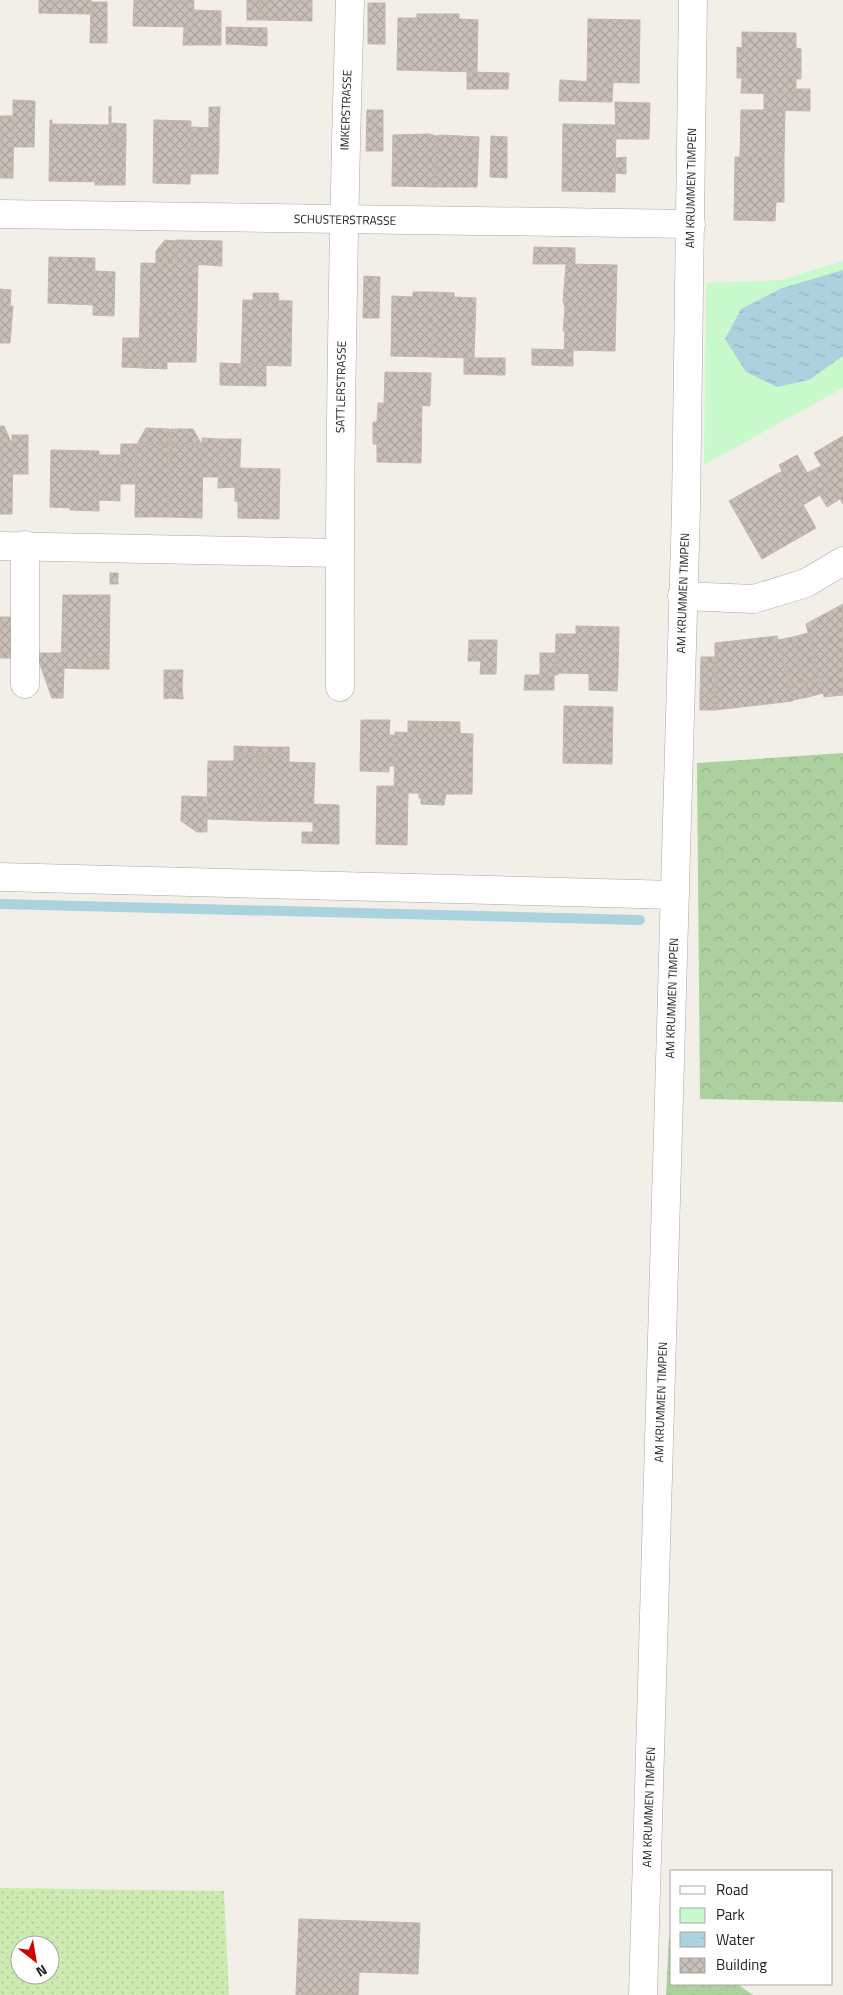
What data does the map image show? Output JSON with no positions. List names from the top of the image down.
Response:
{
  "streets": {
    "street": [
      "IMKERSTRASSE",
      "AM KRUMMEN TIMPEN",
      "SCHUSTERSTRASSE",
      "SATTLERSTRASSE"
    ]
  },
  "crossings": [
    ["IMKERSTRASSE", "SCHUSTERSTRASSE"],
    ["IMKERSTRASSE", "SATTLERSTRASSE"],
    ["AM KRUMMEN TIMPEN", "SCHUSTERSTRASSE"],
    ["SCHUSTERSTRASSE", "SATTLERSTRASSE"]
  ],
  "legend": [
    "Road",
    "Park",
    "Water",
    "Building"
  ],
  "north": "bottom right"
}
